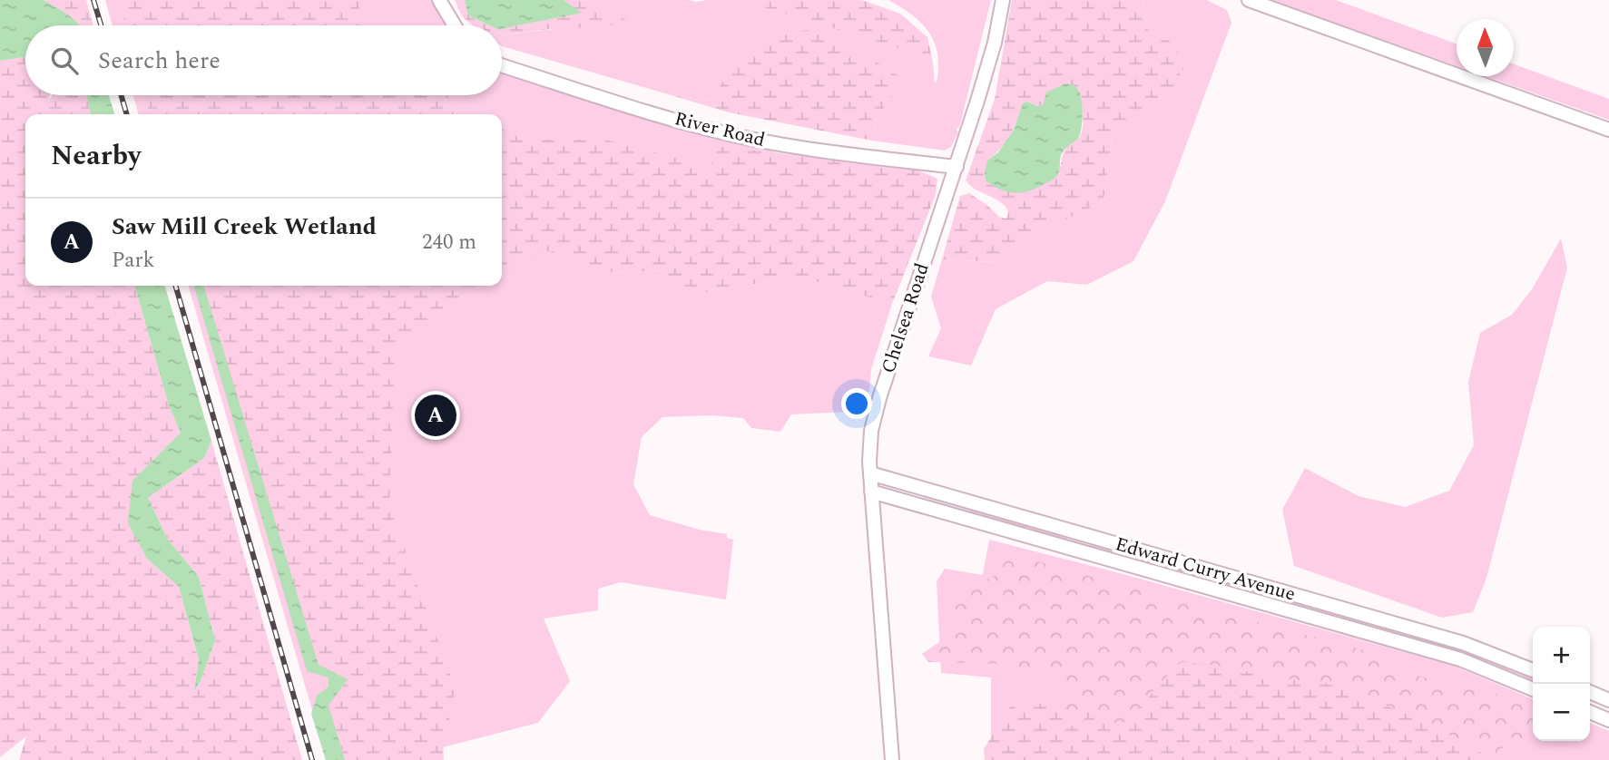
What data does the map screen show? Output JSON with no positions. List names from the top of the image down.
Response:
{
  "streets": {
    "street": ["River Road", "Chelsea Road", "Edward Curry Avenue"]
  },
  "crossings": [
    ["River Road", "Chelsea Road"],
    ["Chelsea Road", "Edward Curry Avenue"]
  ],
  "north": "top",
  "page": {
    "search": "Search here",
    "heading": "Nearby",
    "list": [
      {
        "mark": "A",
        "name": "Saw Mill Creek Wetland",
        "note": "Park",
        "value": "240 m"
      }
    ],
    "pins": "A",
    "map_buttons": ["+", "−"]
  }
}
